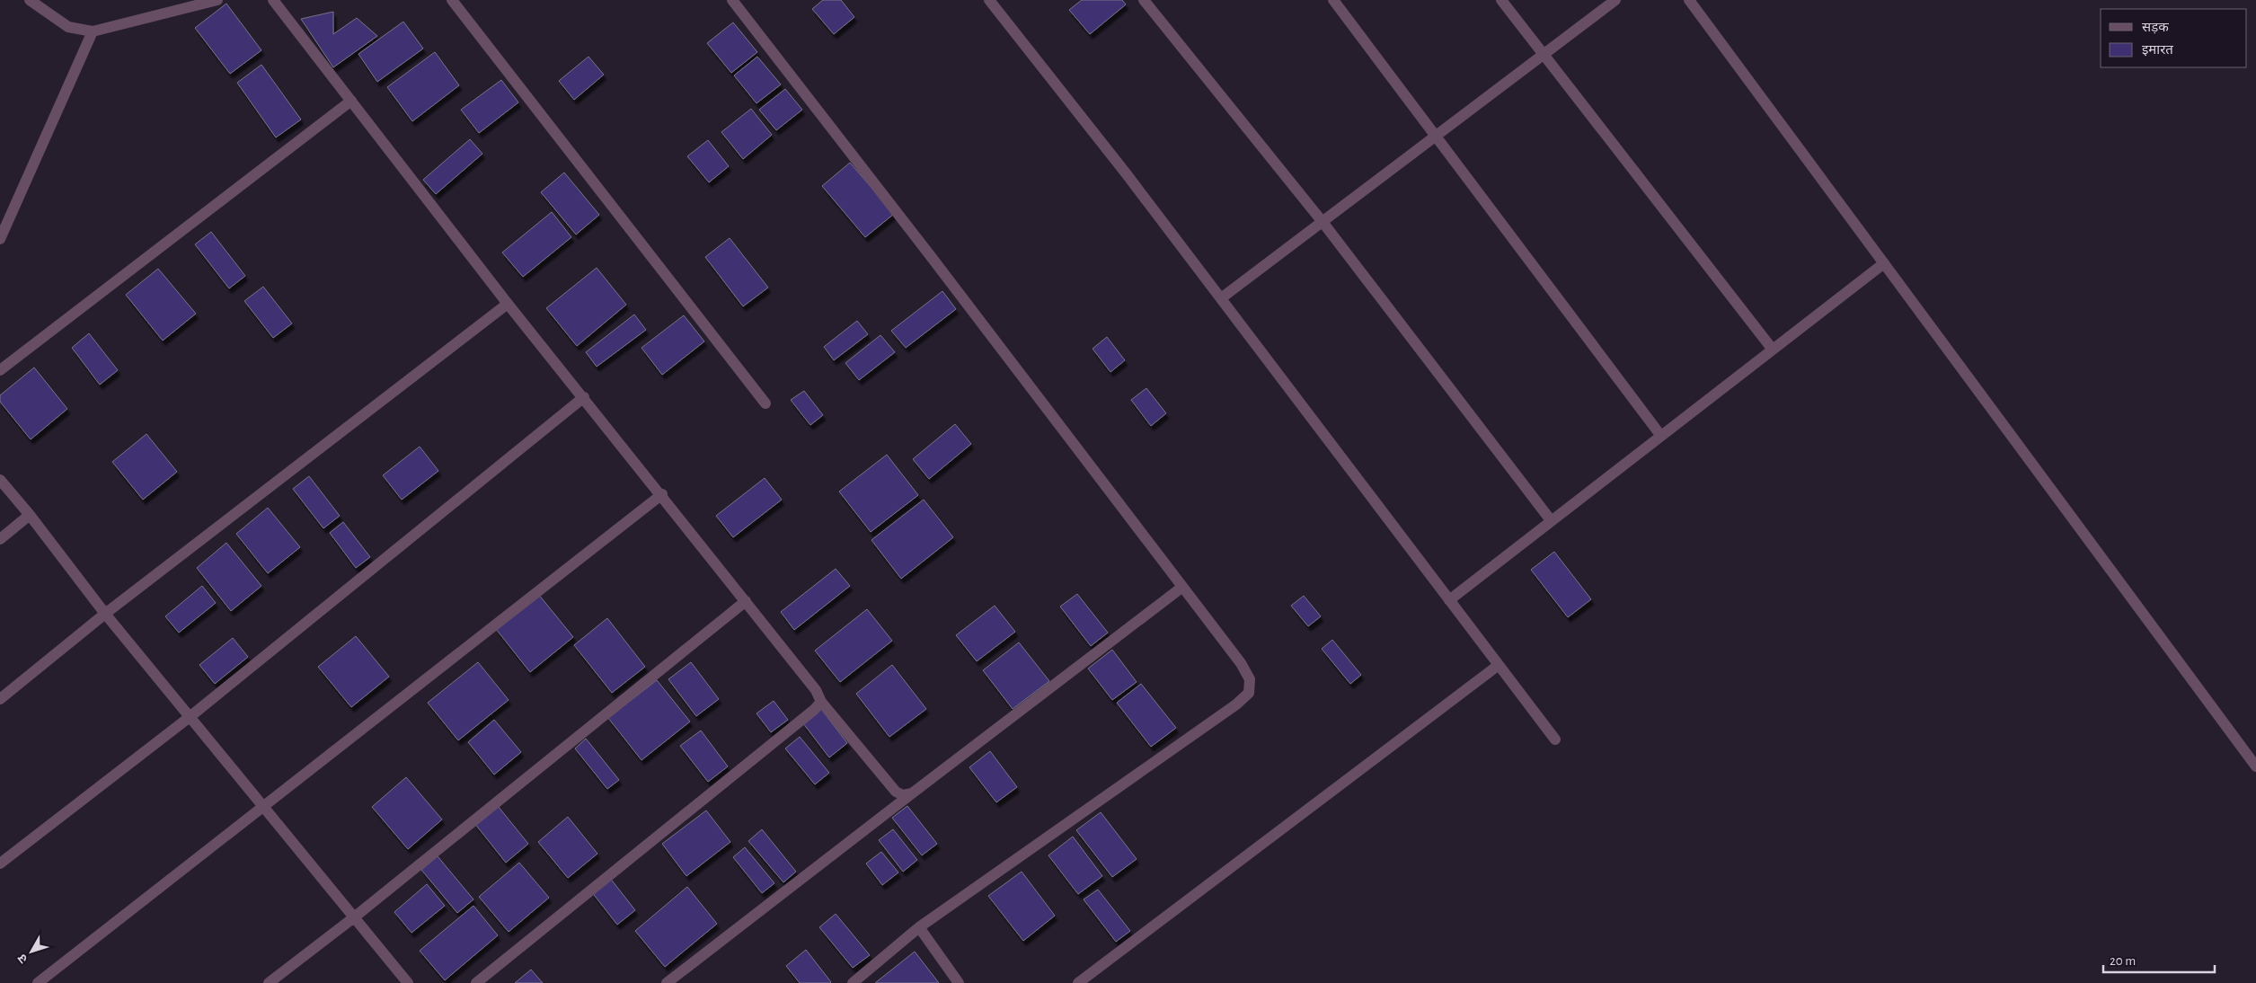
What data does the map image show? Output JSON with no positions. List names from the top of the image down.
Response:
{
  "legend": ["सड़क", "इमारत"],
  "scale_bar": "20 m",
  "north": "bottom left"
}
